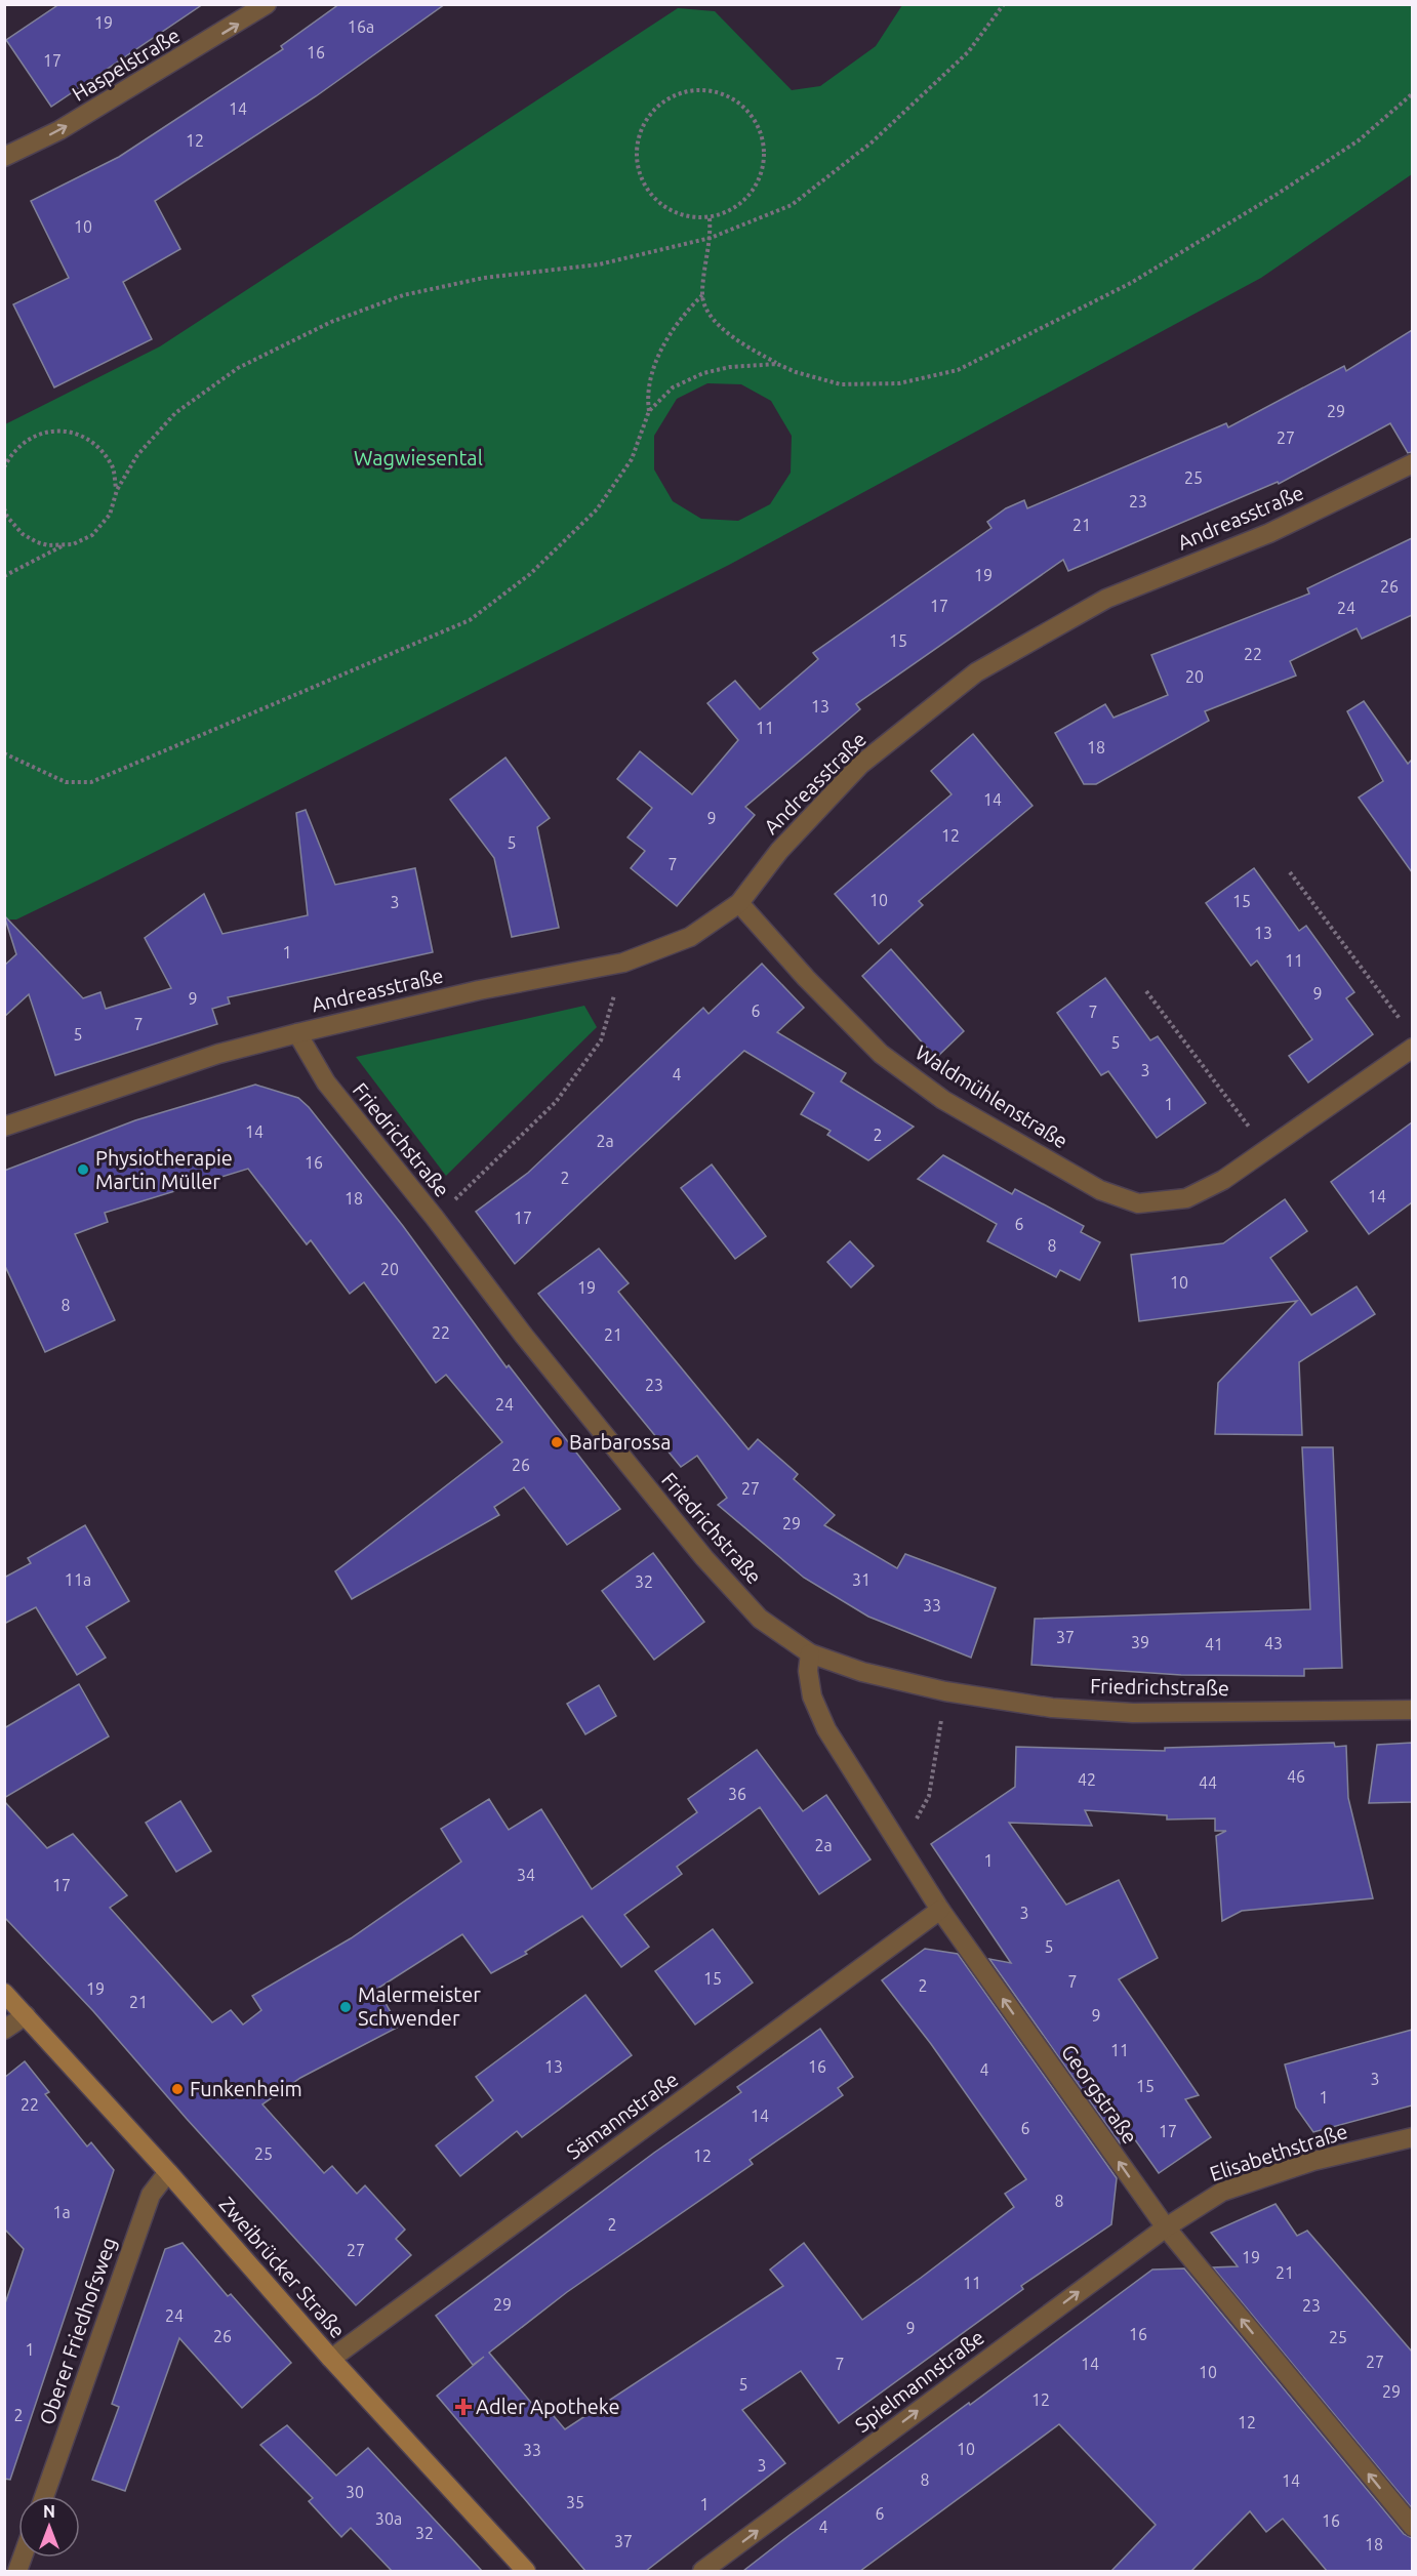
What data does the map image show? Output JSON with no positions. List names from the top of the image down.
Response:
{
  "streets": {
    "street": [
      "Haspelstraße",
      "Andreasstraße",
      "Waldmühlenstraße",
      "Friedrichstraße",
      "Georgstraße",
      "Sämannstraße",
      "Elisabethstraße",
      "Zweibrücker Straße",
      "Oberer Friedhofsweg",
      "Spielmannstraße"
    ]
  },
  "crossings": [
    ["Andreasstraße", "Waldmühlenstraße"],
    ["Andreasstraße", "Friedrichstraße"],
    ["Friedrichstraße", "Georgstraße"],
    ["Georgstraße", "Sämannstraße"],
    ["Georgstraße", "Elisabethstraße"],
    ["Georgstraße", "Spielmannstraße"],
    ["Sämannstraße", "Zweibrücker Straße"],
    ["Elisabethstraße", "Spielmannstraße"],
    ["Zweibrücker Straße", "Oberer Friedhofsweg"]
  ],
  "one_way": ["Haspelstraße", "Georgstraße", "Spielmannstraße"],
  "parks": ["Wagwiesental"],
  "places": {
    "other": [
      "Physiotherapie Martin Müller",
      "Barbarossa",
      "Malermeister Schwender",
      "Funkenheim"
    ],
    "health": ["Adler Apotheke"]
  },
  "house_numbers": [
    "19",
    "16a",
    "16",
    "17",
    "14",
    "12",
    "10",
    "29",
    "27",
    "25",
    "23",
    "21",
    "19",
    "26",
    "17",
    "24",
    "15",
    "22",
    "20",
    "13",
    "11",
    "18",
    "14",
    "9",
    "12",
    "5",
    "7",
    "10",
    "15",
    "3",
    "13",
    "1",
    "11",
    "9",
    "9",
    "6",
    "7",
    "7",
    "5",
    "5",
    "3",
    "4",
    "1",
    "14",
    "2",
    "2a",
    "16",
    "2",
    "14",
    "18",
    "17",
    "6",
    "8",
    "20",
    "10",
    "19",
    "8",
    "22",
    "21",
    "23",
    "24",
    "26",
    "27",
    "29",
    "11a",
    "31",
    "32",
    "33",
    "37",
    "39",
    "43",
    "41",
    "46",
    "42",
    "44",
    "36",
    "2a",
    "1",
    "34",
    "17",
    "3",
    "5",
    "15",
    "7",
    "2",
    "19",
    "21",
    "9",
    "11",
    "13",
    "16",
    "4",
    "3",
    "15",
    "1",
    "22",
    "14",
    "6",
    "17",
    "25",
    "12",
    "8",
    "1a",
    "2",
    "27",
    "19",
    "21",
    "11",
    "29",
    "23",
    "24",
    "9",
    "16",
    "26",
    "25",
    "1",
    "27",
    "7",
    "14",
    "10",
    "5",
    "29",
    "12",
    "2",
    "12",
    "10",
    "33",
    "3",
    "8",
    "14",
    "30",
    "35",
    "1",
    "6",
    "30a",
    "16",
    "4",
    "32",
    "37",
    "18"
  ],
  "north": "top"
}
